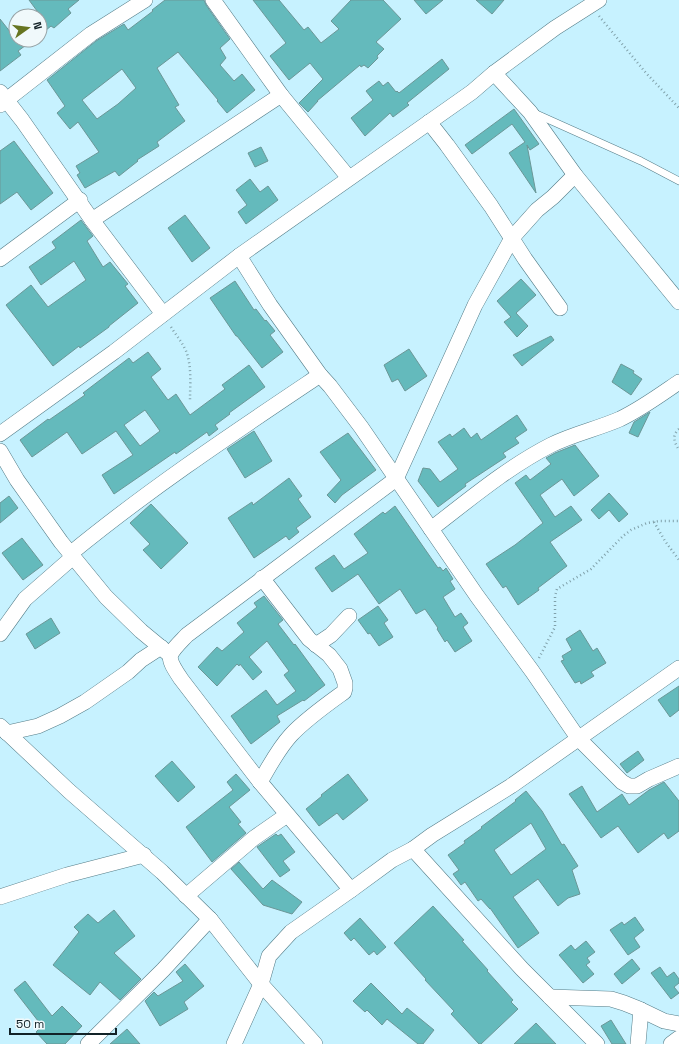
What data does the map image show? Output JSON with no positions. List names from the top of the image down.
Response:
{
  "scale_bar": "50 m",
  "north": "right"
}
